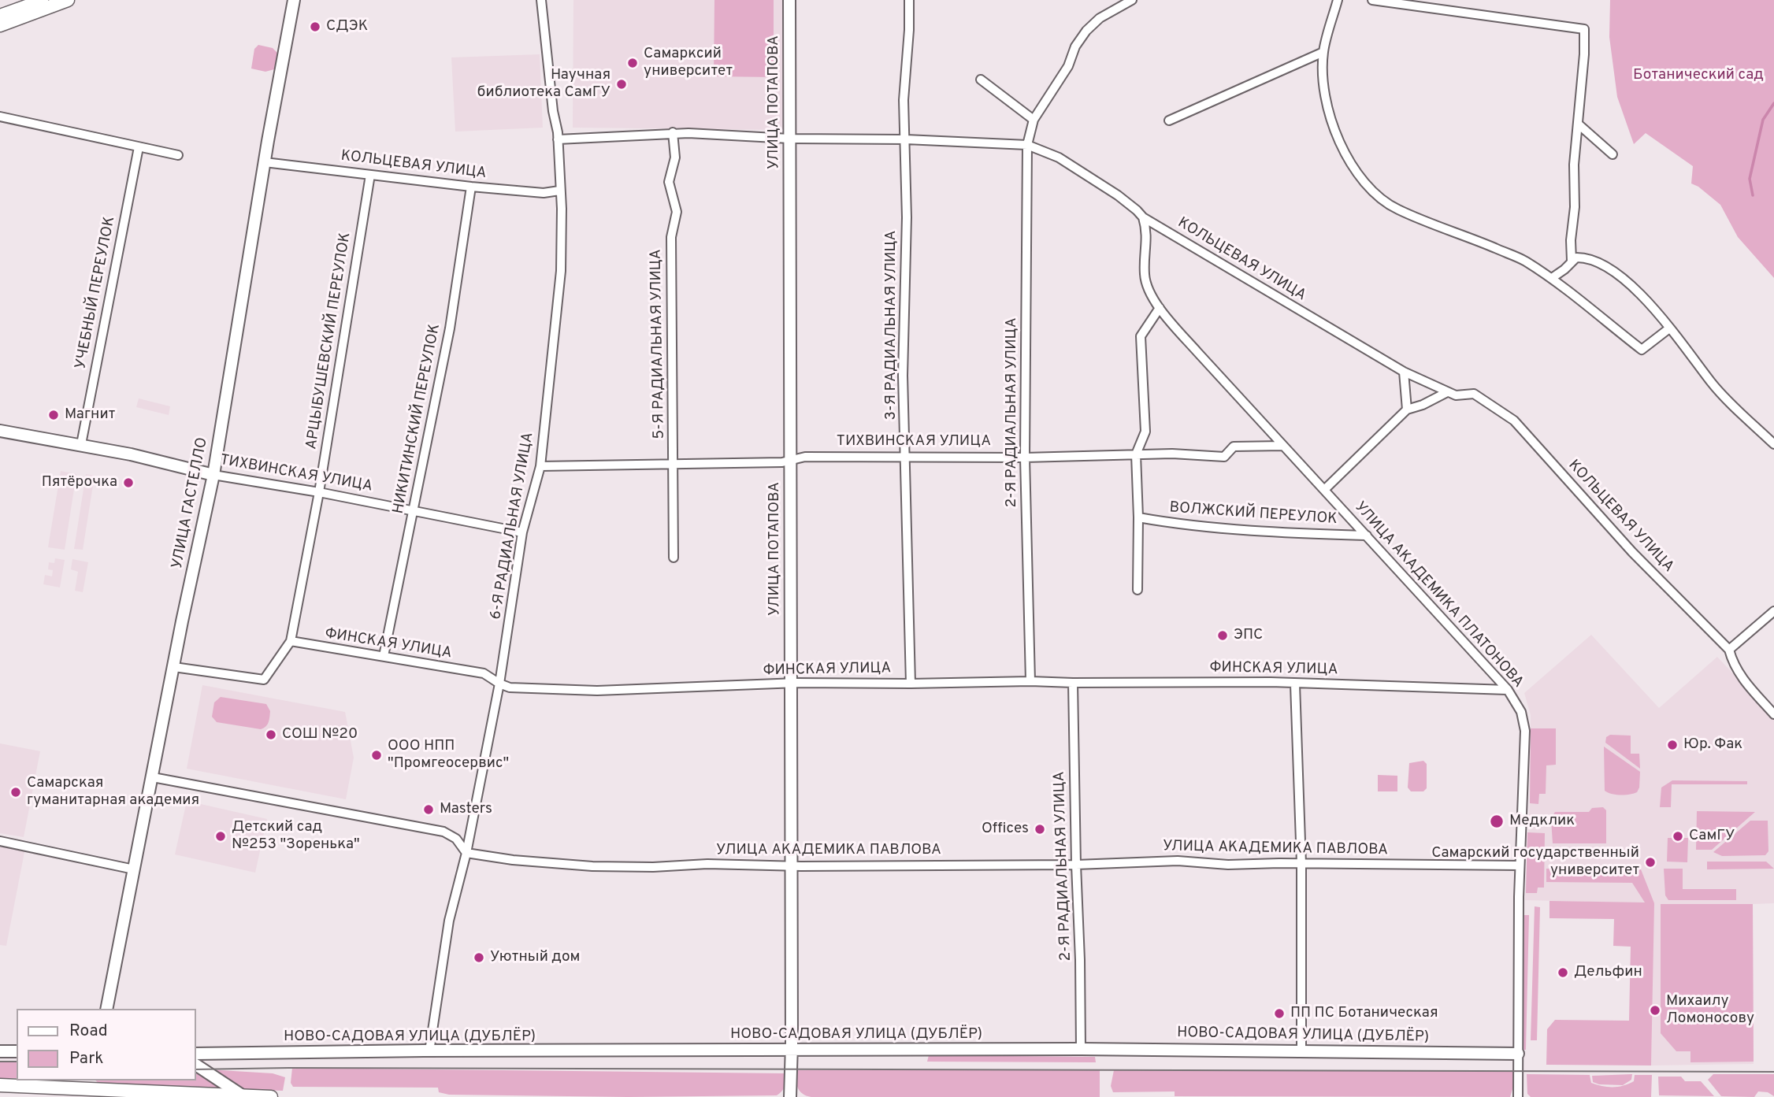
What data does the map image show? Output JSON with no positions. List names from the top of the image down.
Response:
{
  "streets": {
    "street": [
      "УЛИЦА ПОТАПОВА",
      "КОЛЬЦЕВАЯ УЛИЦА",
      "УЧЕБНЫЙ ПЕРЕУЛОК",
      "3-Я РАДИАЛЬНАЯ УЛИЦА",
      "АРЦЫБУШЕВСКИЙ ПЕРЕУЛОК",
      "5-Я РАДИАЛЬНАЯ УЛИЦА",
      "2-Я РАДИАЛЬНАЯ УЛИЦА",
      "НИКИТИНСКИЙ ПЕРЕУЛОК",
      "ТИХВИНСКАЯ УЛИЦА",
      "УЛИЦА ГАСТЕЛЛО",
      "ВОЛЖСКИЙ ПЕРЕУЛОК",
      "6-Я РАДИАЛЬНАЯ УЛИЦА",
      "УЛИЦА АКАДЕМИКА ПЛАТОНОВА",
      "ФИНСКАЯ УЛИЦА",
      "УЛИЦА АКАДЕМИКА ПАВЛОВА",
      "НОВО-САДОВАЯ УЛИЦА (ДУБЛЁР)"
    ]
  },
  "crossings": [
    ["УЛИЦА ПОТАПОВА", "КОЛЬЦЕВАЯ УЛИЦА"],
    ["УЛИЦА ПОТАПОВА", "ТИХВИНСКАЯ УЛИЦА"],
    ["УЛИЦА ПОТАПОВА", "ФИНСКАЯ УЛИЦА"],
    ["УЛИЦА ПОТАПОВА", "УЛИЦА АКАДЕМИКА ПАВЛОВА"],
    ["УЛИЦА ПОТАПОВА", "НОВО-САДОВАЯ УЛИЦА (ДУБЛЁР)"],
    ["КОЛЬЦЕВАЯ УЛИЦА", "3-Я РАДИАЛЬНАЯ УЛИЦА"],
    ["КОЛЬЦЕВАЯ УЛИЦА", "АРЦЫБУШЕВСКИЙ ПЕРЕУЛОК"],
    ["КОЛЬЦЕВАЯ УЛИЦА", "5-Я РАДИАЛЬНАЯ УЛИЦА"],
    ["КОЛЬЦЕВАЯ УЛИЦА", "2-Я РАДИАЛЬНАЯ УЛИЦА"],
    ["КОЛЬЦЕВАЯ УЛИЦА", "НИКИТИНСКИЙ ПЕРЕУЛОК"],
    ["КОЛЬЦЕВАЯ УЛИЦА", "УЛИЦА ГАСТЕЛЛО"],
    ["КОЛЬЦЕВАЯ УЛИЦА", "6-Я РАДИАЛЬНАЯ УЛИЦА"],
    ["КОЛЬЦЕВАЯ УЛИЦА", "УЛИЦА АКАДЕМИКА ПЛАТОНОВА"],
    ["УЧЕБНЫЙ ПЕРЕУЛОК", "ТИХВИНСКАЯ УЛИЦА"],
    ["3-Я РАДИАЛЬНАЯ УЛИЦА", "ТИХВИНСКАЯ УЛИЦА"],
    ["3-Я РАДИАЛЬНАЯ УЛИЦА", "ФИНСКАЯ УЛИЦА"],
    ["АРЦЫБУШЕВСКИЙ ПЕРЕУЛОК", "ТИХВИНСКАЯ УЛИЦА"],
    ["АРЦЫБУШЕВСКИЙ ПЕРЕУЛОК", "ФИНСКАЯ УЛИЦА"],
    ["5-Я РАДИАЛЬНАЯ УЛИЦА", "ТИХВИНСКАЯ УЛИЦА"],
    ["2-Я РАДИАЛЬНАЯ УЛИЦА", "ТИХВИНСКАЯ УЛИЦА"],
    ["2-Я РАДИАЛЬНАЯ УЛИЦА", "ФИНСКАЯ УЛИЦА"],
    ["2-Я РАДИАЛЬНАЯ УЛИЦА", "УЛИЦА АКАДЕМИКА ПАВЛОВА"],
    ["2-Я РАДИАЛЬНАЯ УЛИЦА", "НОВО-САДОВАЯ УЛИЦА (ДУБЛЁР)"],
    ["НИКИТИНСКИЙ ПЕРЕУЛОК", "ТИХВИНСКАЯ УЛИЦА"],
    ["НИКИТИНСКИЙ ПЕРЕУЛОК", "ФИНСКАЯ УЛИЦА"],
    ["ТИХВИНСКАЯ УЛИЦА", "УЛИЦА ГАСТЕЛЛО"],
    ["ТИХВИНСКАЯ УЛИЦА", "6-Я РАДИАЛЬНАЯ УЛИЦА"],
    ["ТИХВИНСКАЯ УЛИЦА", "УЛИЦА АКАДЕМИКА ПЛАТОНОВА"],
    ["ВОЛЖСКИЙ ПЕРЕУЛОК", "УЛИЦА АКАДЕМИКА ПЛАТОНОВА"],
    ["6-Я РАДИАЛЬНАЯ УЛИЦА", "ФИНСКАЯ УЛИЦА"],
    ["6-Я РАДИАЛЬНАЯ УЛИЦА", "УЛИЦА АКАДЕМИКА ПАВЛОВА"],
    ["6-Я РАДИАЛЬНАЯ УЛИЦА", "НОВО-САДОВАЯ УЛИЦА (ДУБЛЁР)"],
    ["УЛИЦА АКАДЕМИКА ПЛАТОНОВА", "ФИНСКАЯ УЛИЦА"],
    ["УЛИЦА АКАДЕМИКА ПЛАТОНОВА", "УЛИЦА АКАДЕМИКА ПАВЛОВА"],
    ["УЛИЦА АКАДЕМИКА ПЛАТОНОВА", "НОВО-САДОВАЯ УЛИЦА (ДУБЛЁР)"]
  ],
  "parks": ["Ботанический сад"],
  "places": [
    "СДЭК",
    "Самарксий университет",
    "Научная библиотека СамГУ",
    "Магнит",
    "Пятёрочка",
    "ЭПС",
    "СОШ №20",
    "Юр. Фак",
    "ООО НПП \"Промгеосервис\"",
    "Самарская гуманитарная академия",
    "Masters",
    "Медклик",
    "Offices",
    "Детский сад №253 \"Зоренька\"",
    "СамГУ",
    "Самарский государственный университет",
    "Уютный дом",
    "Дельфин",
    "Михаилу Ломоносову",
    "ПП ПС Ботаническая"
  ],
  "legend": ["Road", "Park"]
}
